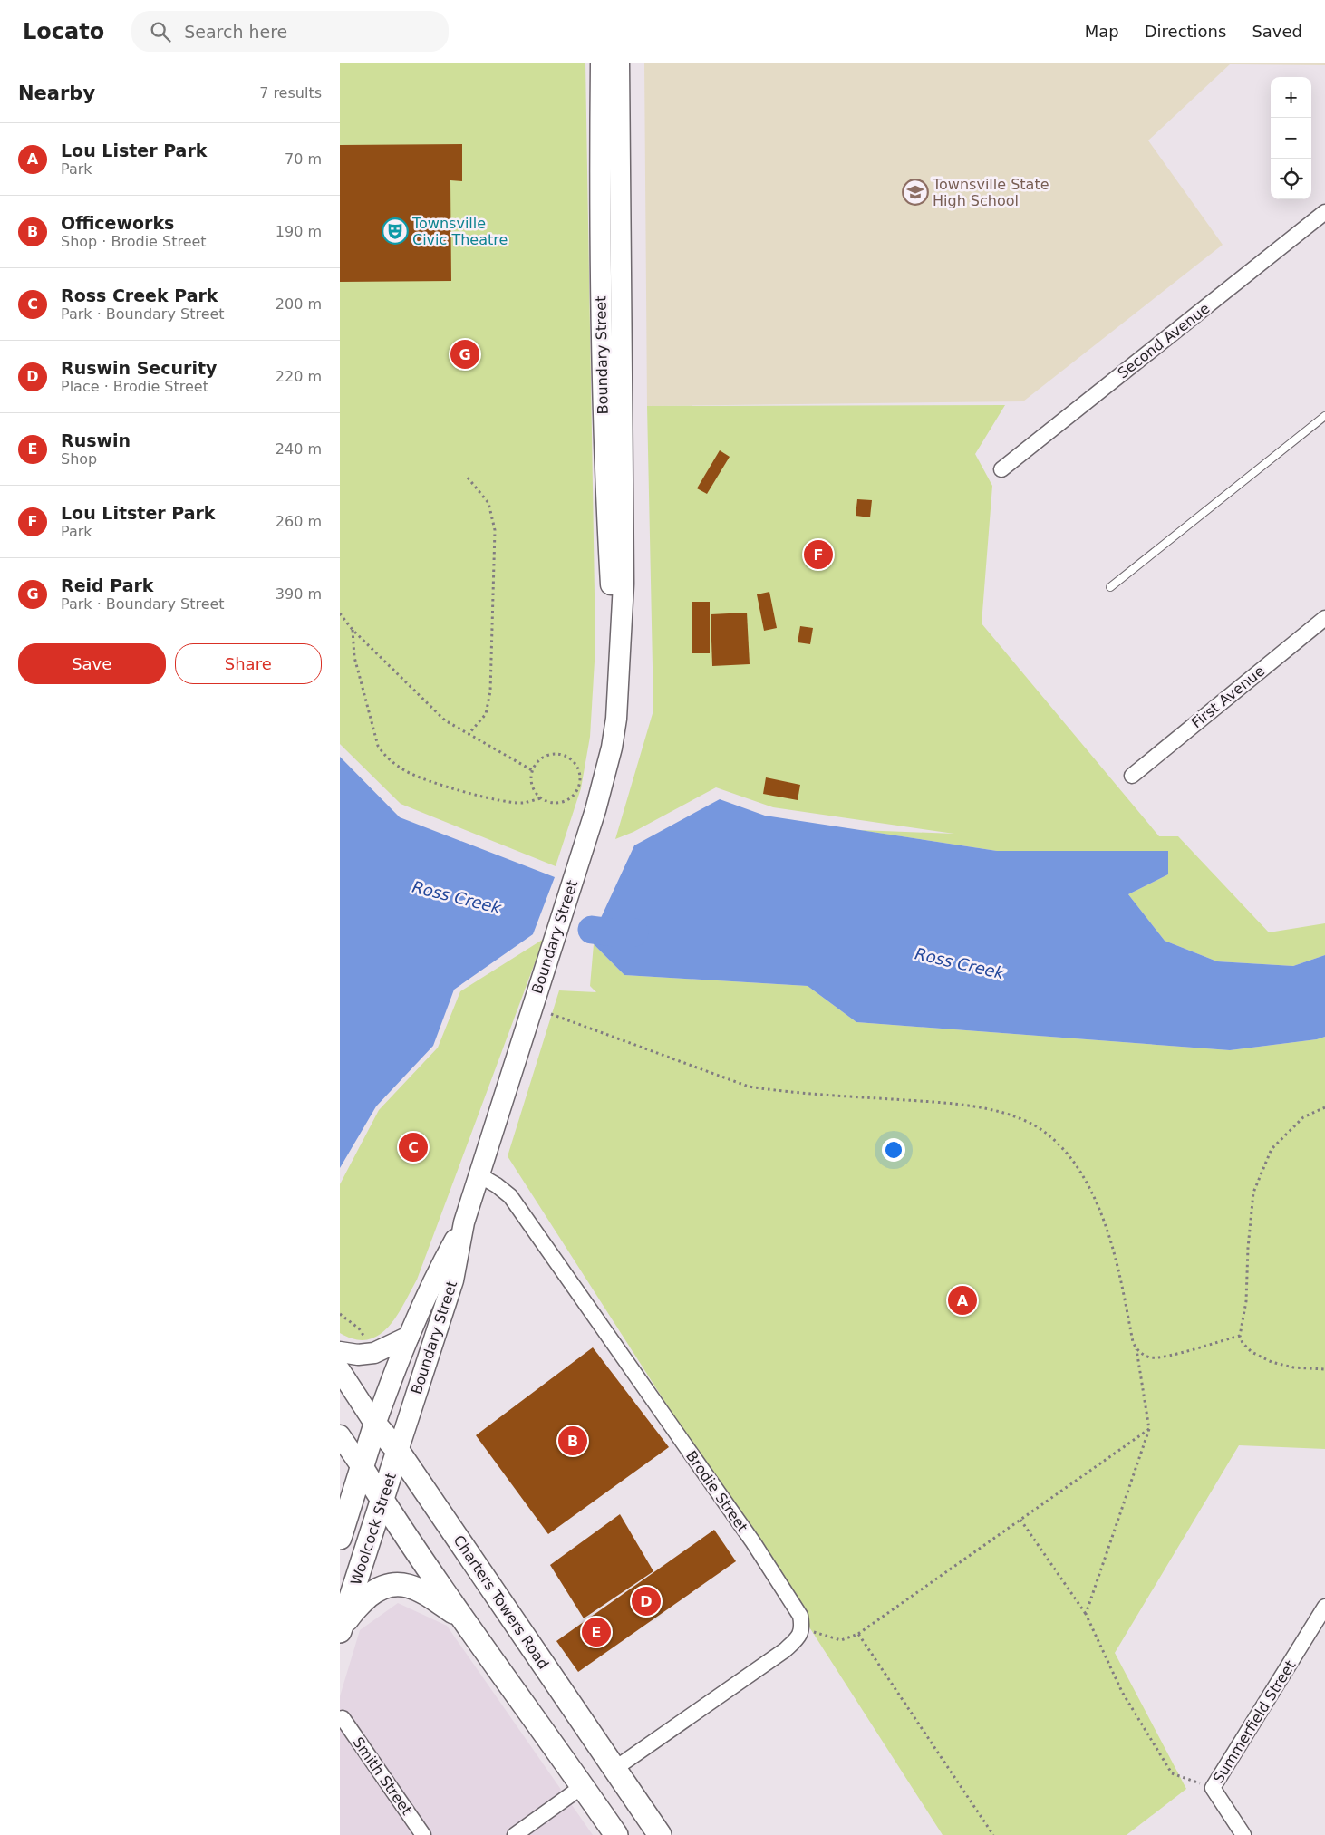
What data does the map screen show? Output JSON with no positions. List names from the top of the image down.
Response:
{
  "streets": {
    "main road": ["Boundary Street", "Woolcock Street", "Charters Towers Road"],
    "street": [
      "Second Avenue",
      "First Avenue",
      "Brodie Street",
      "Summerfield Street",
      "Smith Street"
    ]
  },
  "crossings": [
    ["Boundary Street", "Brodie Street"],
    ["Boundary Street", "Woolcock Street"],
    ["Boundary Street", "Charters Towers Road"],
    ["Woolcock Street", "Charters Towers Road"]
  ],
  "water": ["Ross Creek"],
  "places": {
    "school or university": ["Townsville State High School"],
    "theatre": ["Townsville Civic Theatre"]
  },
  "page": {
    "header": "Locato",
    "search": "Search here",
    "nav": ["Map", "Directions", "Saved"],
    "heading": ["Nearby", "7 results"],
    "map_buttons": ["+", "−"],
    "list": [
      {
        "mark": "A",
        "name": "Lou Lister Park",
        "note": "Park",
        "value": "70 m"
      },
      {
        "mark": "B",
        "name": "Officeworks",
        "note": "Shop · Brodie Street",
        "value": "190 m"
      },
      {
        "mark": "C",
        "name": "Ross Creek Park",
        "note": "Park · Boundary Street",
        "value": "200 m"
      },
      {
        "mark": "D",
        "name": "Ruswin Security",
        "note": "Place · Brodie Street",
        "value": "220 m"
      },
      {
        "mark": "E",
        "name": "Ruswin",
        "note": "Shop",
        "value": "240 m"
      },
      {
        "mark": "F",
        "name": "Lou Litster Park",
        "note": "Park",
        "value": "260 m"
      },
      {
        "mark": "G",
        "name": "Reid Park",
        "note": "Park · Boundary Street",
        "value": "390 m"
      }
    ],
    "pins": [
      "G",
      "F",
      "C",
      "A",
      "B",
      "D",
      "E"
    ],
    "buttons": ["Save", "Share"]
  }
}
